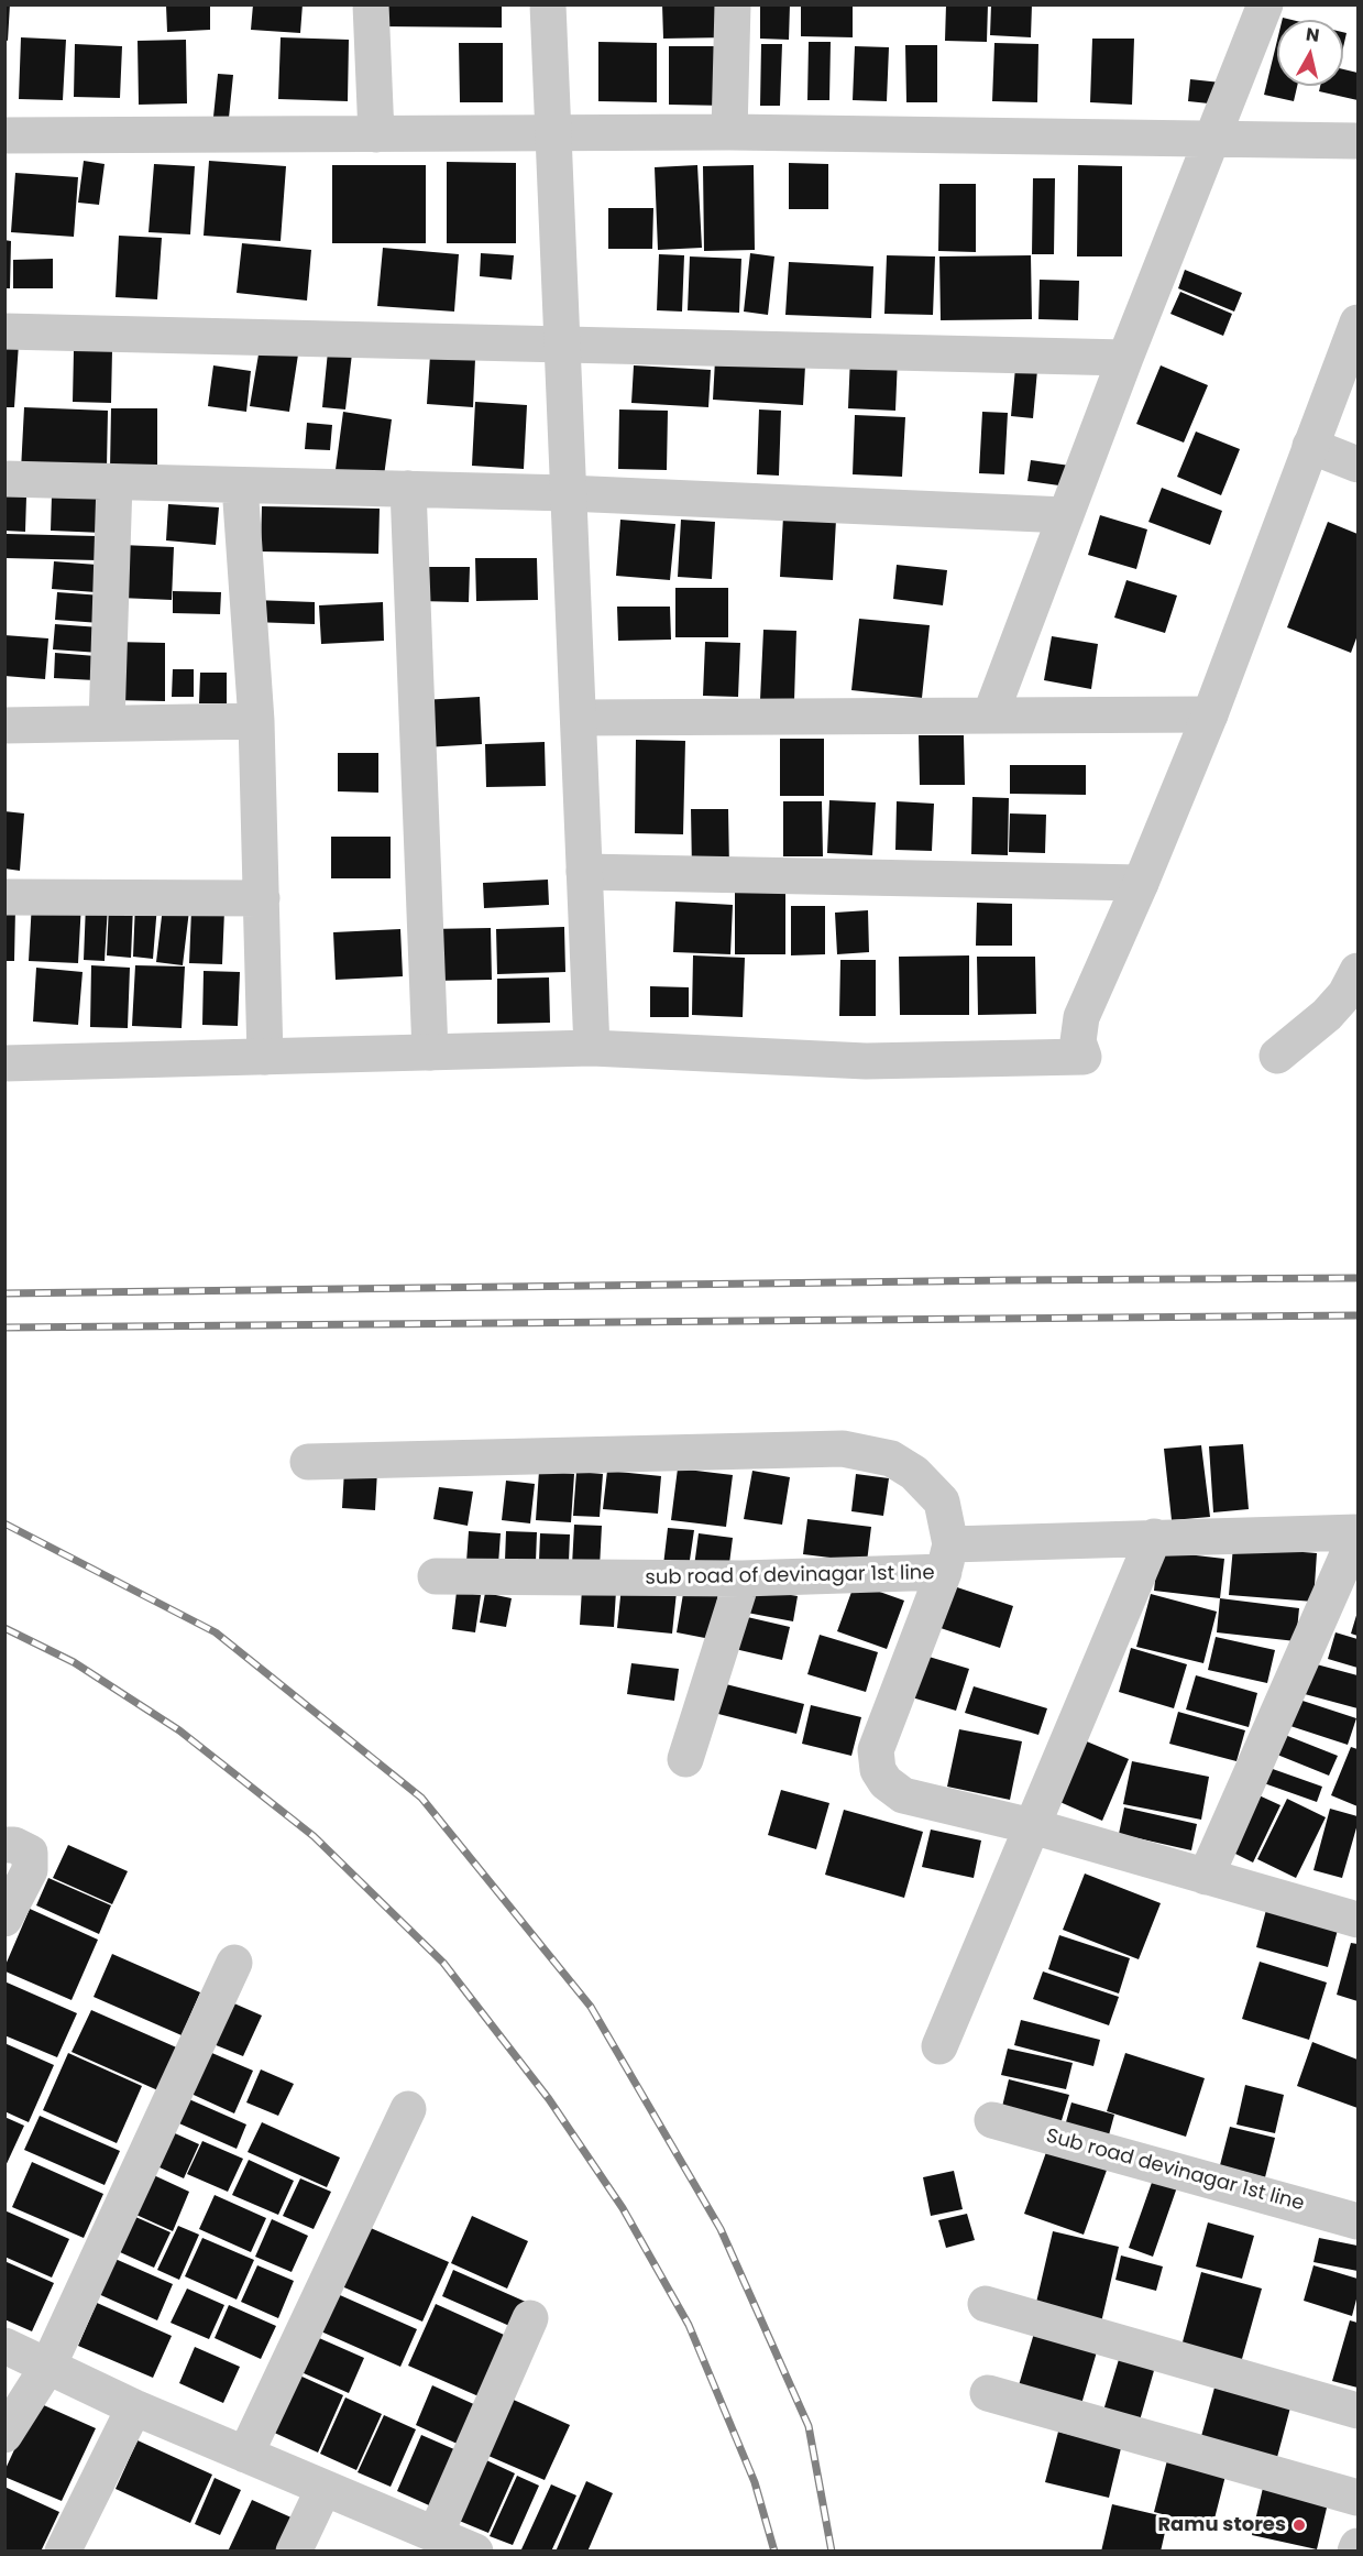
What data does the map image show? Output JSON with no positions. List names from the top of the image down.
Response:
{
  "streets": {
    "street": ["sub road of devinagar 1st line", "Sub road devinagar 1st line"]
  },
  "places": ["Ramu stores"],
  "north": "top"
}
